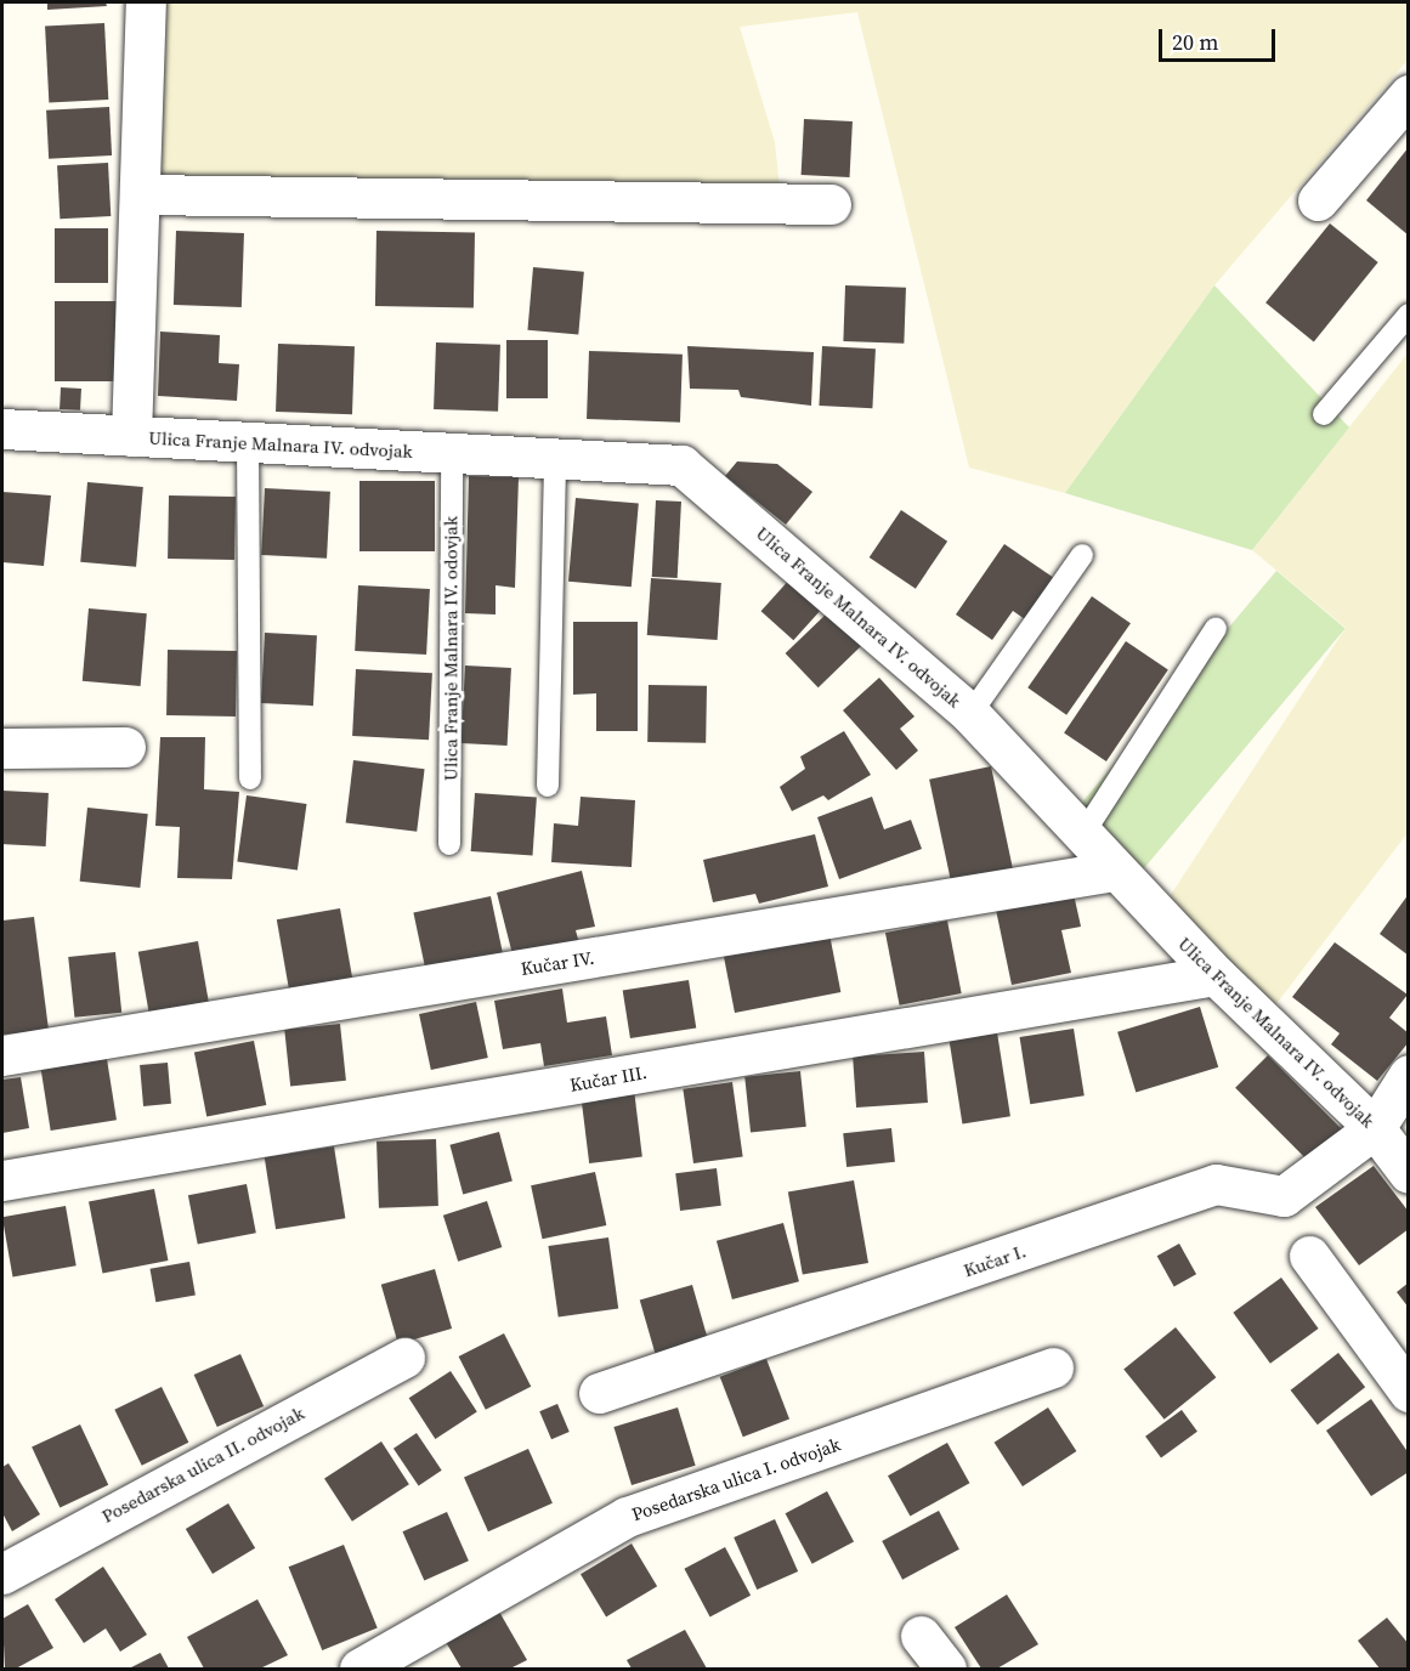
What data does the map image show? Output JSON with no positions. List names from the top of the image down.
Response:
{
  "streets": {
    "street": [
      "Ulica Franje Malnara IV. odvojak",
      "Kučar IV.",
      "Kučar III.",
      "Kučar I.",
      "Posedarska ulica II. odvojak",
      "Posedarska ulica I. odvojak"
    ],
    "lane": ["Ulica Franje Malnara IV. odovjak"]
  },
  "crossings": [
    ["Ulica Franje Malnara IV. odvojak", "Ulica Franje Malnara IV. odovjak"],
    ["Ulica Franje Malnara IV. odvojak", "Kučar IV."],
    ["Ulica Franje Malnara IV. odvojak", "Kučar III."],
    ["Ulica Franje Malnara IV. odvojak", "Kučar I."]
  ],
  "scale_bar": "20 m"
}
